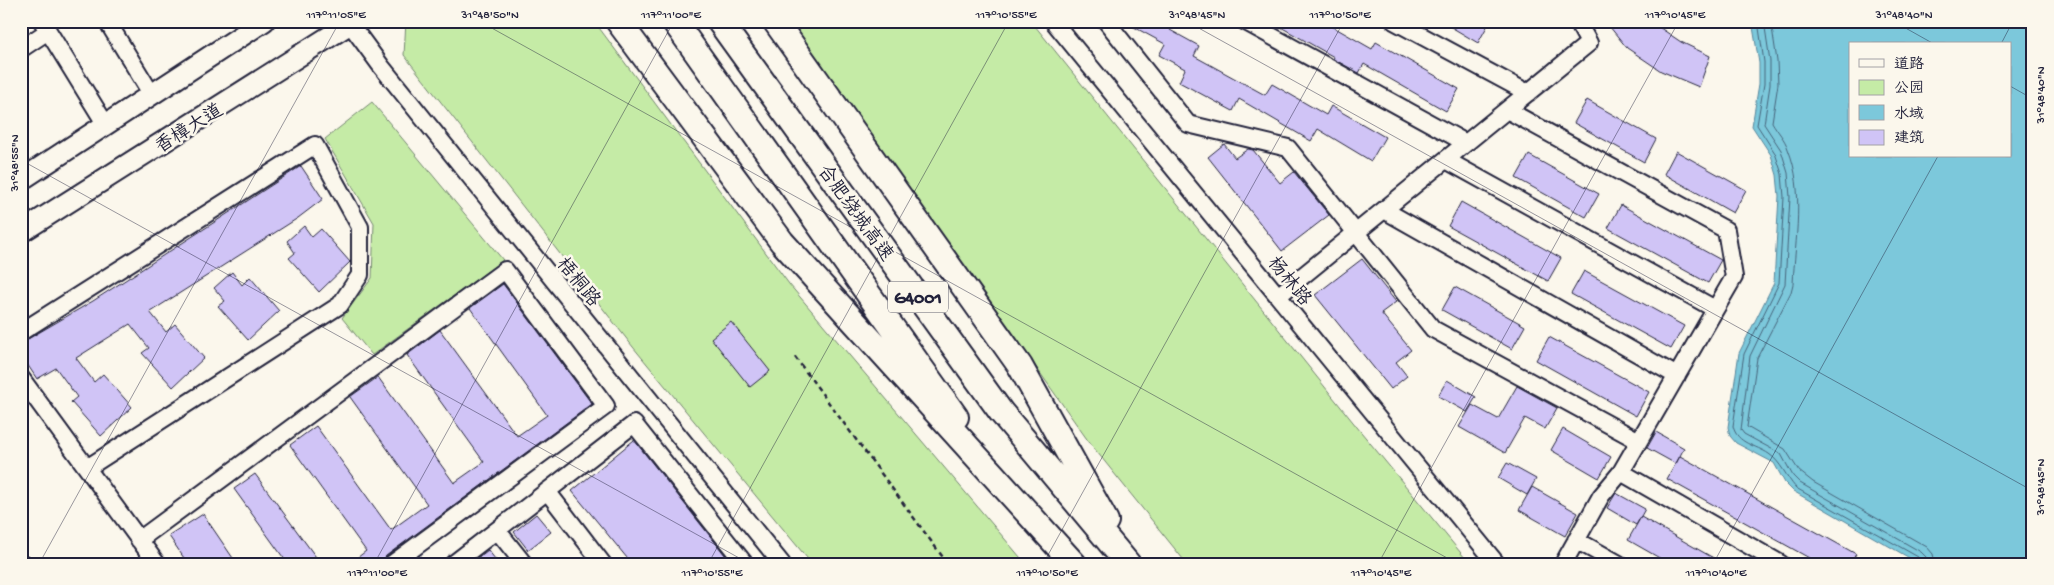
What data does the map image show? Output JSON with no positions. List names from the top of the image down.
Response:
{
  "streets": {
    "highway": ["合肥绕城高速", "G4001"],
    "main road": ["香樟大道"],
    "street": ["杨林路", "梧桐路"]
  },
  "crossings": [
    ["香樟大道", "梧桐路"]
  ],
  "legend": [
    "道路",
    "公园",
    "水域",
    "建筑"
  ],
  "coordinates": [
    "117°11'05\"E",
    "31°48'50\"N",
    "117°11'00\"E",
    "117°10'55\"E",
    "31°48'45\"N",
    "117°10'50\"E",
    "117°10'45\"E",
    "31°48'40\"N",
    "31°48'55\"N",
    "117°10'40\"E"
  ]
}
